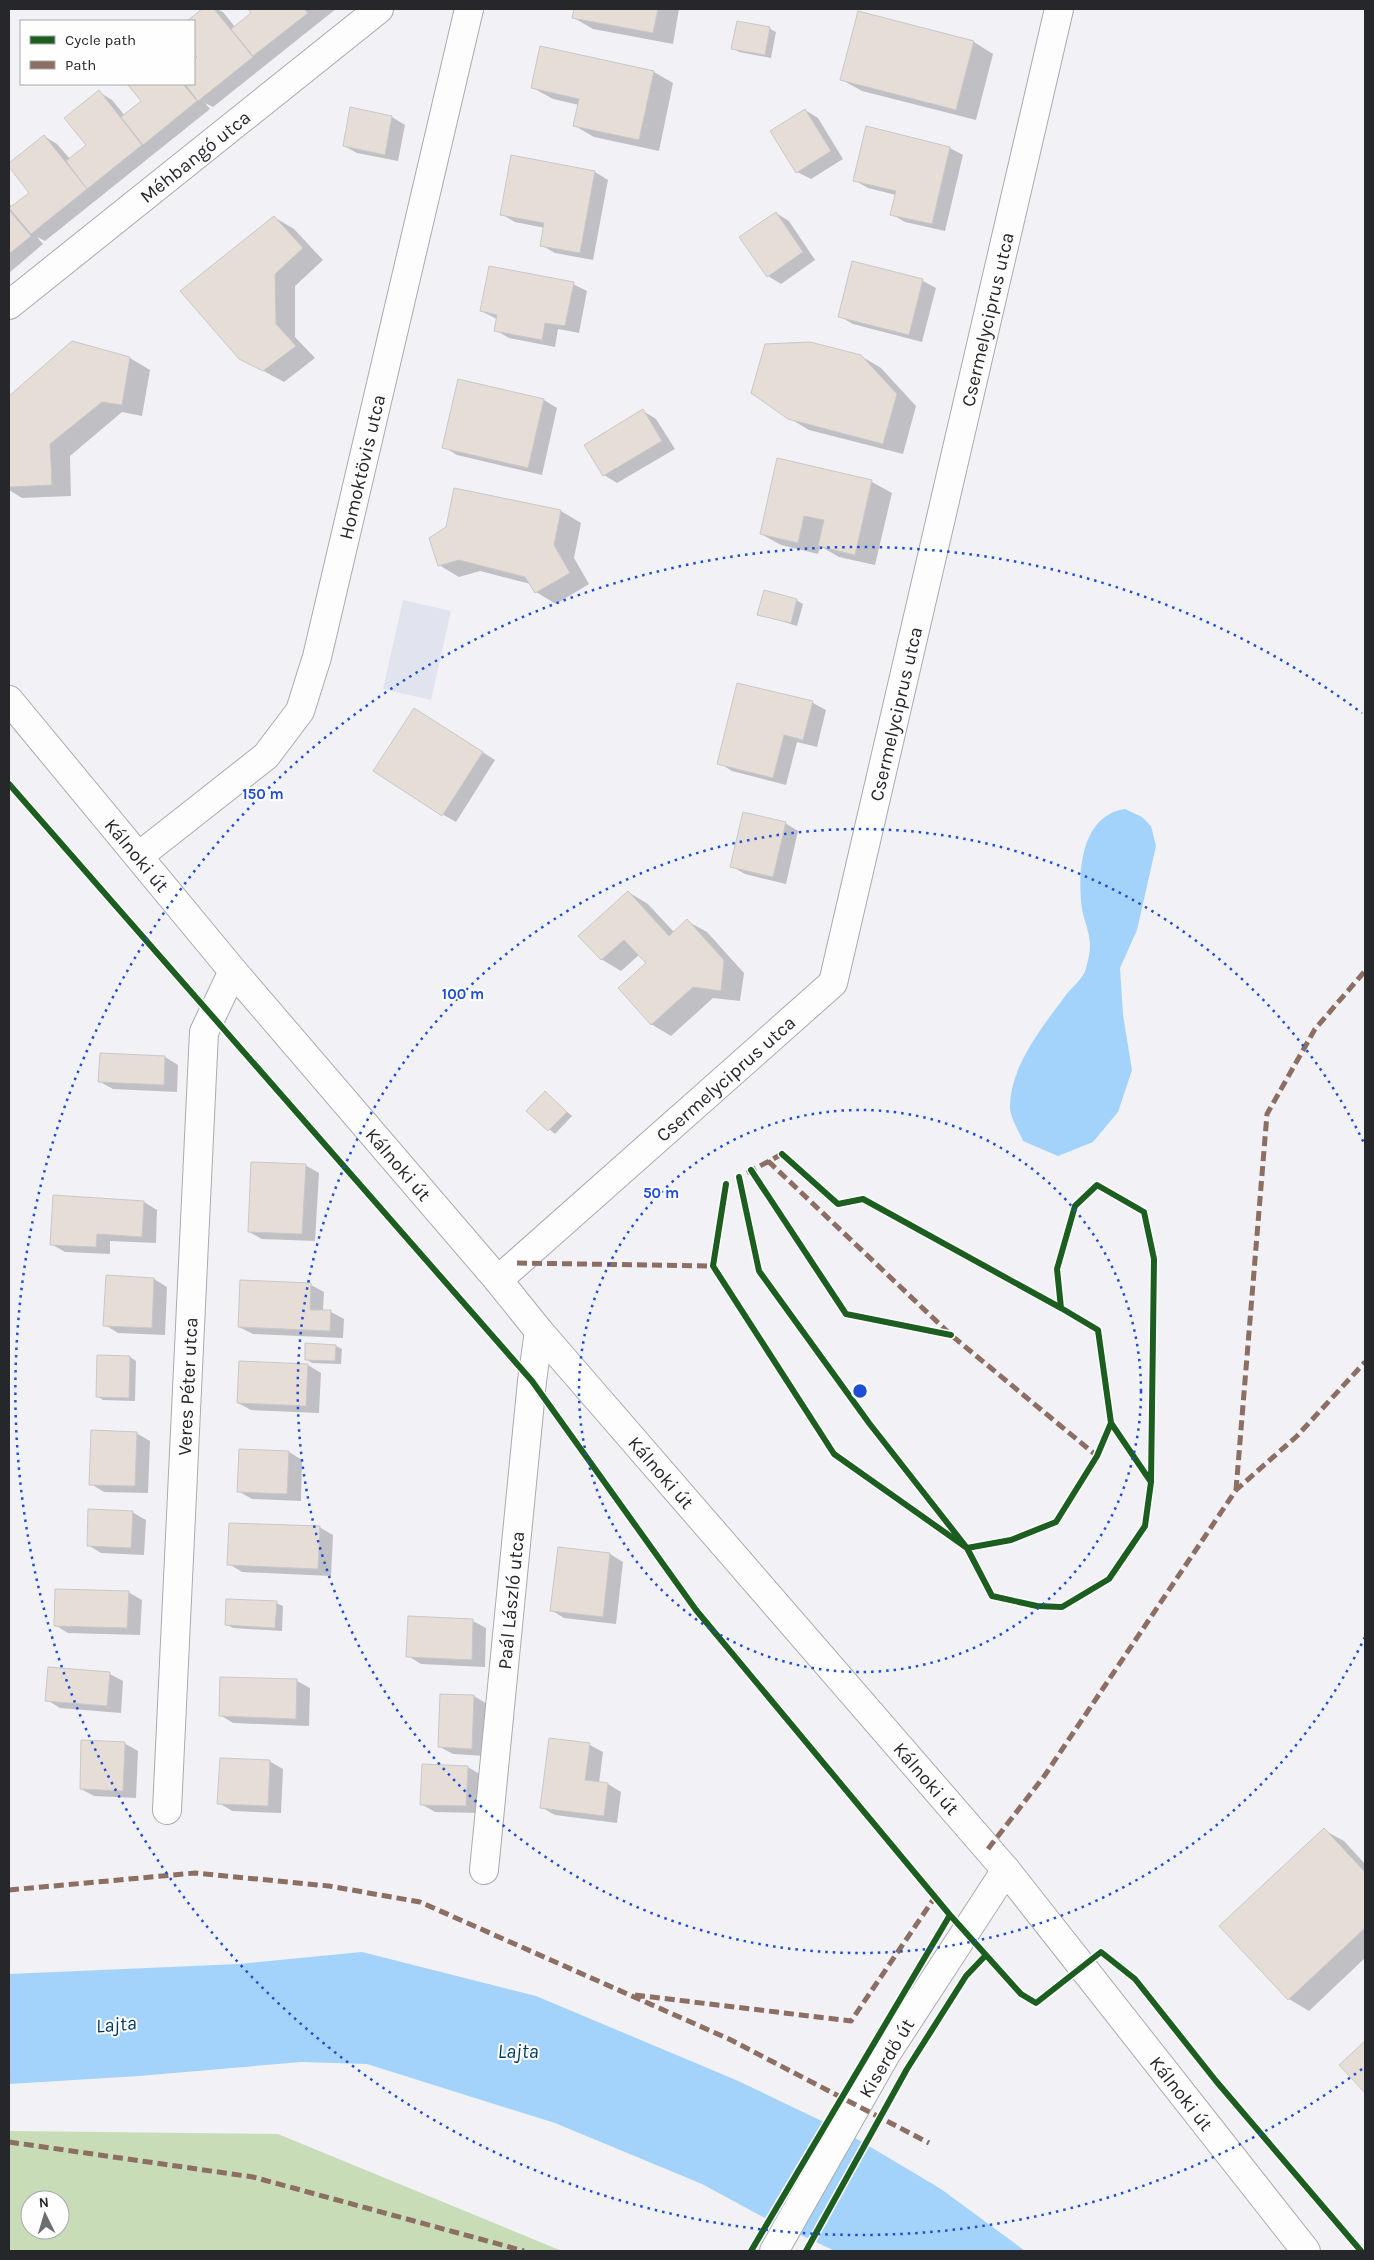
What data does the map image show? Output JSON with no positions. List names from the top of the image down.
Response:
{
  "streets": {
    "street": [
      "Méhbangó utca",
      "Csermelyciprus utca",
      "Homoktövis utca",
      "Kálnoki út",
      "Veres Péter utca",
      "Paál László utca",
      "Kiserdő út"
    ]
  },
  "crossings": [
    ["Csermelyciprus utca", "Kálnoki út"],
    ["Homoktövis utca", "Kálnoki út"],
    ["Kálnoki út", "Veres Péter utca"],
    ["Kálnoki út", "Paál László utca"],
    ["Kálnoki út", "Kiserdő út"]
  ],
  "water": ["Lajta"],
  "legend": ["Cycle path", "Path"],
  "north": "top",
  "rings": ["150 m", "100 m", "50 m"]
}
